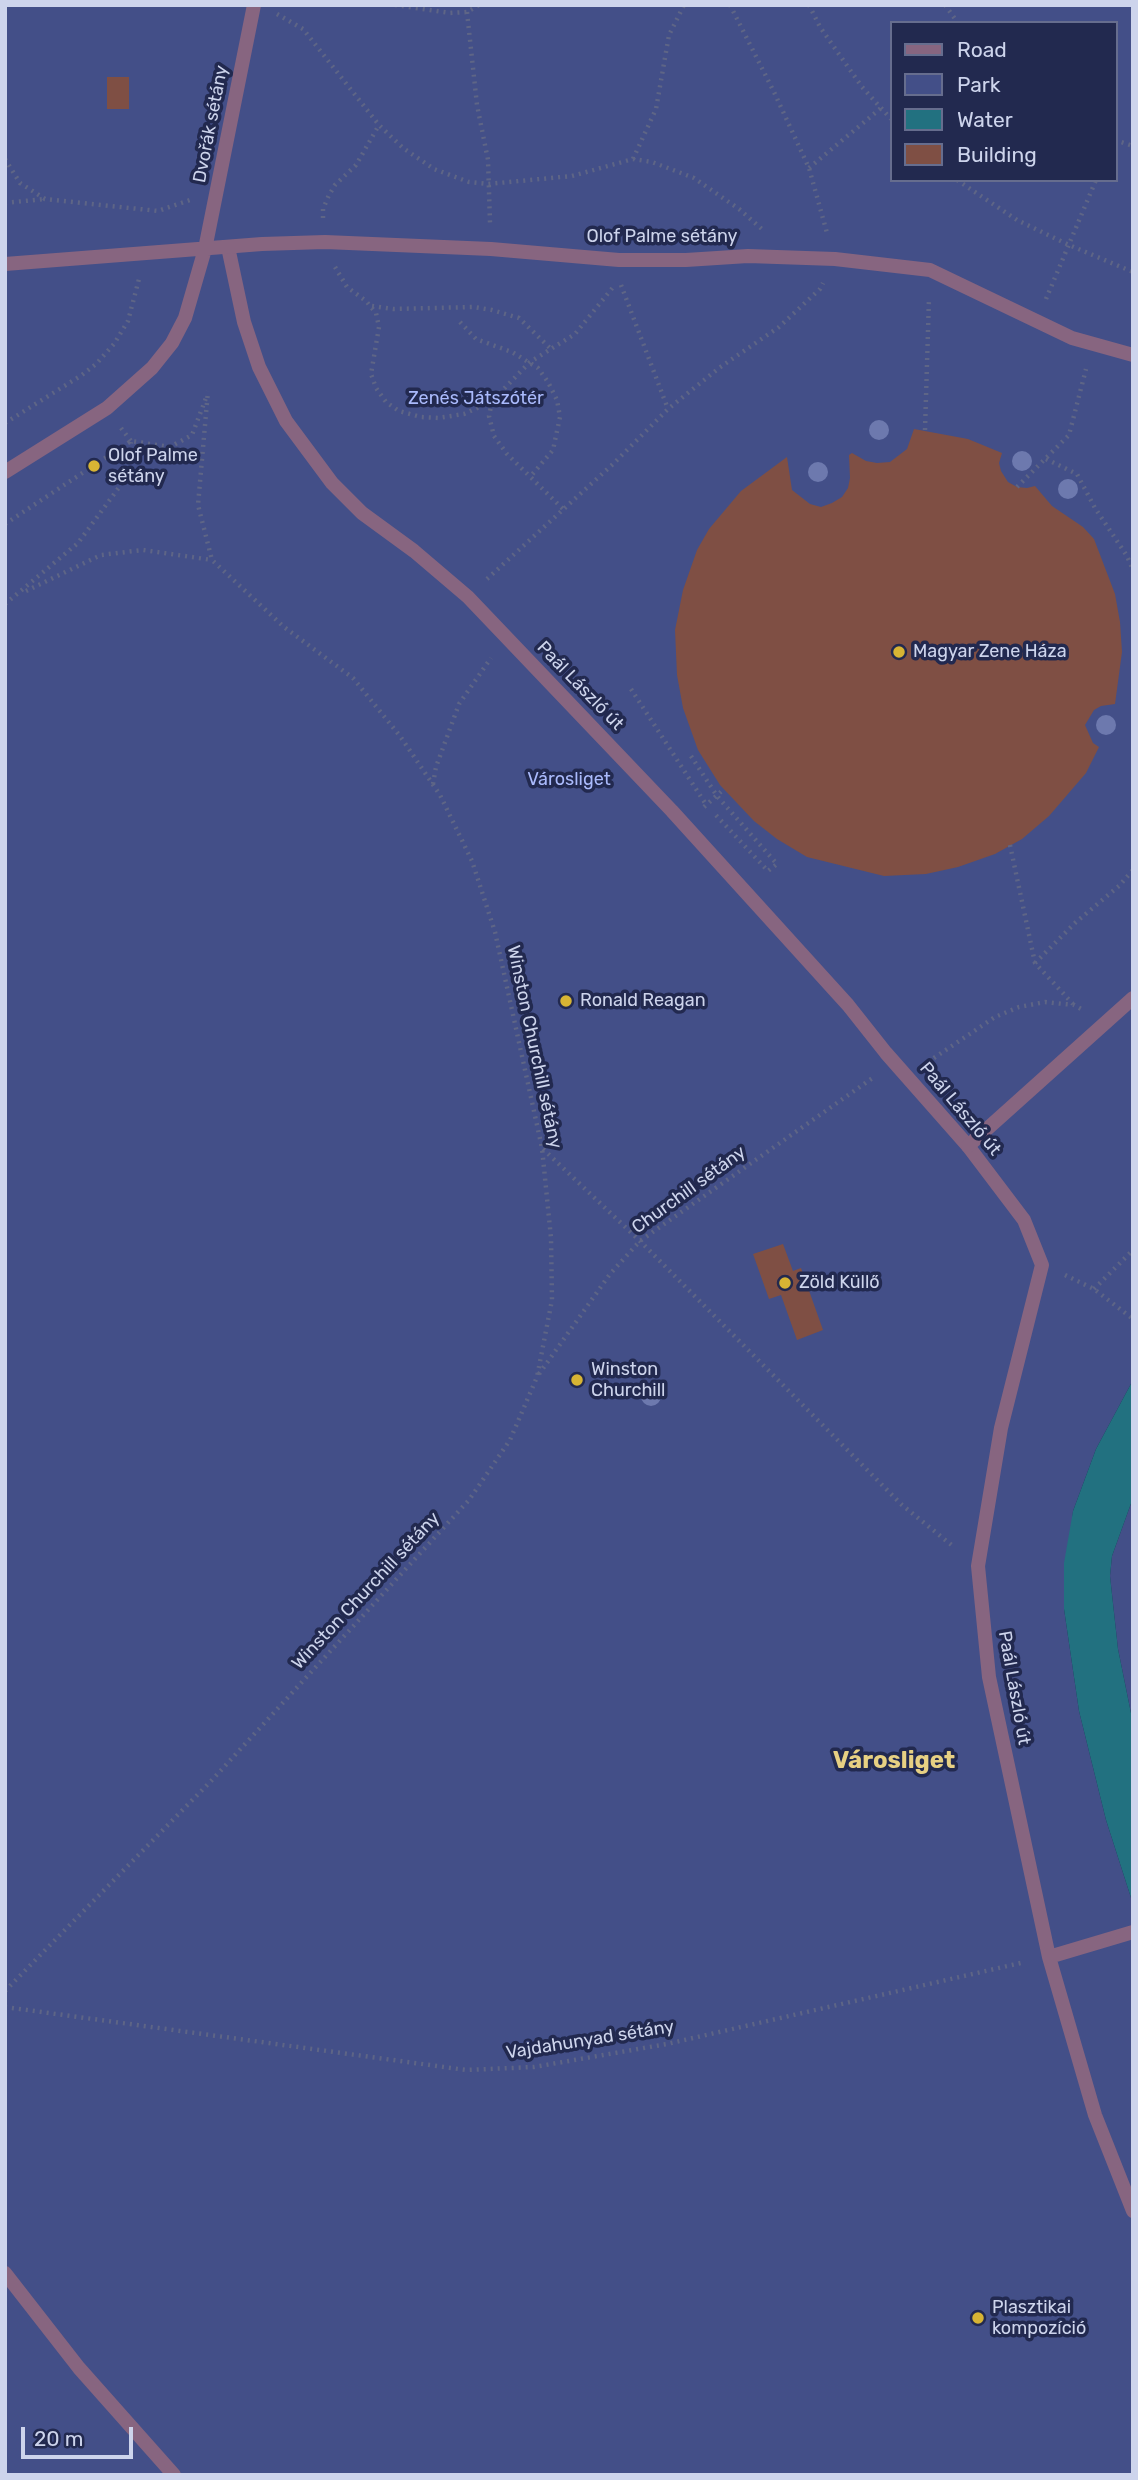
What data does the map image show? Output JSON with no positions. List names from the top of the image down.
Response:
{
  "streets": {
    "street": ["Dvořák sétány", "Olof Palme sétány", "Paál László út"],
    "path": ["Winston Churchill sétány", "Churchill sétány", "Vajdahunyad sétány"]
  },
  "crossings": [
    ["Dvořák sétány", "Olof Palme sétány"],
    ["Olof Palme sétány", "Paál László út"],
    ["Paál László út", "Churchill sétány"],
    ["Paál László út", "Vajdahunyad sétány"],
    ["Winston Churchill sétány", "Churchill sétány"]
  ],
  "districts": ["Városliget"],
  "parks": ["Zenés Játszótér", "Városliget"],
  "places": [
    "Olof Palme sétány",
    "Magyar Zene Háza",
    "Ronald Reagan",
    "Zöld Küllő",
    "Winston Churchill",
    "Plasztikai kompozíció"
  ],
  "legend": [
    "Road",
    "Park",
    "Water",
    "Building"
  ],
  "scale_bar": "20 m"
}
